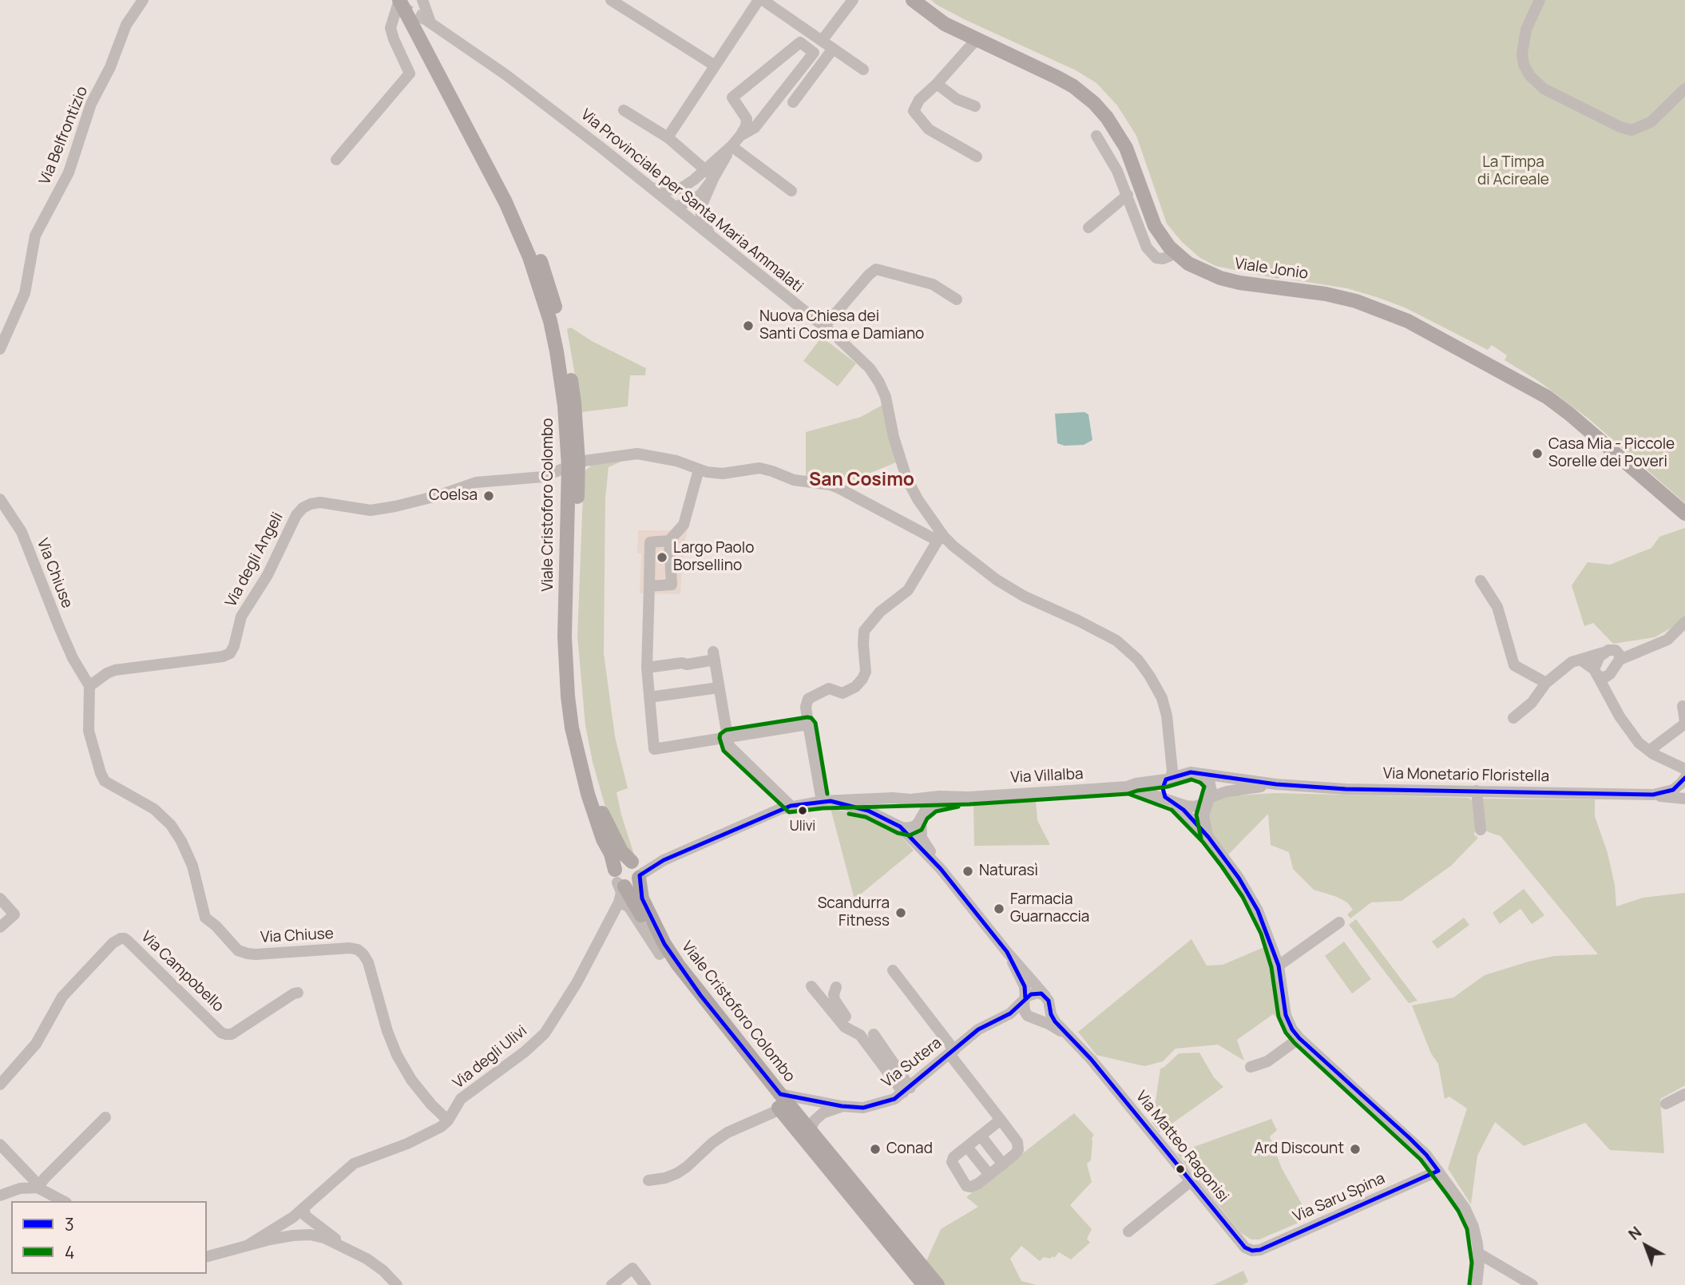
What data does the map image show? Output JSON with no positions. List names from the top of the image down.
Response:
{
  "streets": {
    "main road": ["Viale Jonio", "Viale Cristoforo Colombo"],
    "street": [
      "Via Belfrontizio",
      "Via Provinciale per Santa Maria Ammalati",
      "Via degli Angeli",
      "Via Chiuse",
      "Via Monetario Floristella",
      "Via Villalba",
      "Via Campobello",
      "Via degli Ulivi",
      "Via Sutera",
      "Via Matteo Ragonisi",
      "Via Saru Spina"
    ]
  },
  "crossings": [
    ["Via Provinciale per Santa Maria Ammalati", "Via degli Angeli"],
    ["Viale Cristoforo Colombo", "Via degli Angeli"],
    ["Viale Cristoforo Colombo", "Via degli Ulivi"],
    ["Viale Cristoforo Colombo", "Via Sutera"],
    ["Via degli Angeli", "Via Chiuse"],
    ["Via Chiuse", "Via degli Ulivi"],
    ["Via Matteo Ragonisi", "Via Saru Spina"]
  ],
  "districts": ["San Cosimo"],
  "parks": ["La Timpa di Acireale"],
  "places": [
    "Nuova Chiesa dei Santi Cosma e Damiano",
    "Casa Mia - Piccole Sorelle dei Poveri",
    "Coelsa",
    "Largo Paolo Borsellino",
    "Ulivi",
    "Naturasì",
    "Farmacia Guarnaccia",
    "Scandurra Fitness",
    "Conad",
    "Ard Discount"
  ],
  "lines": ["transit line 4", "transit line 3"],
  "legend": ["3", "4"],
  "north": "top left"
}
